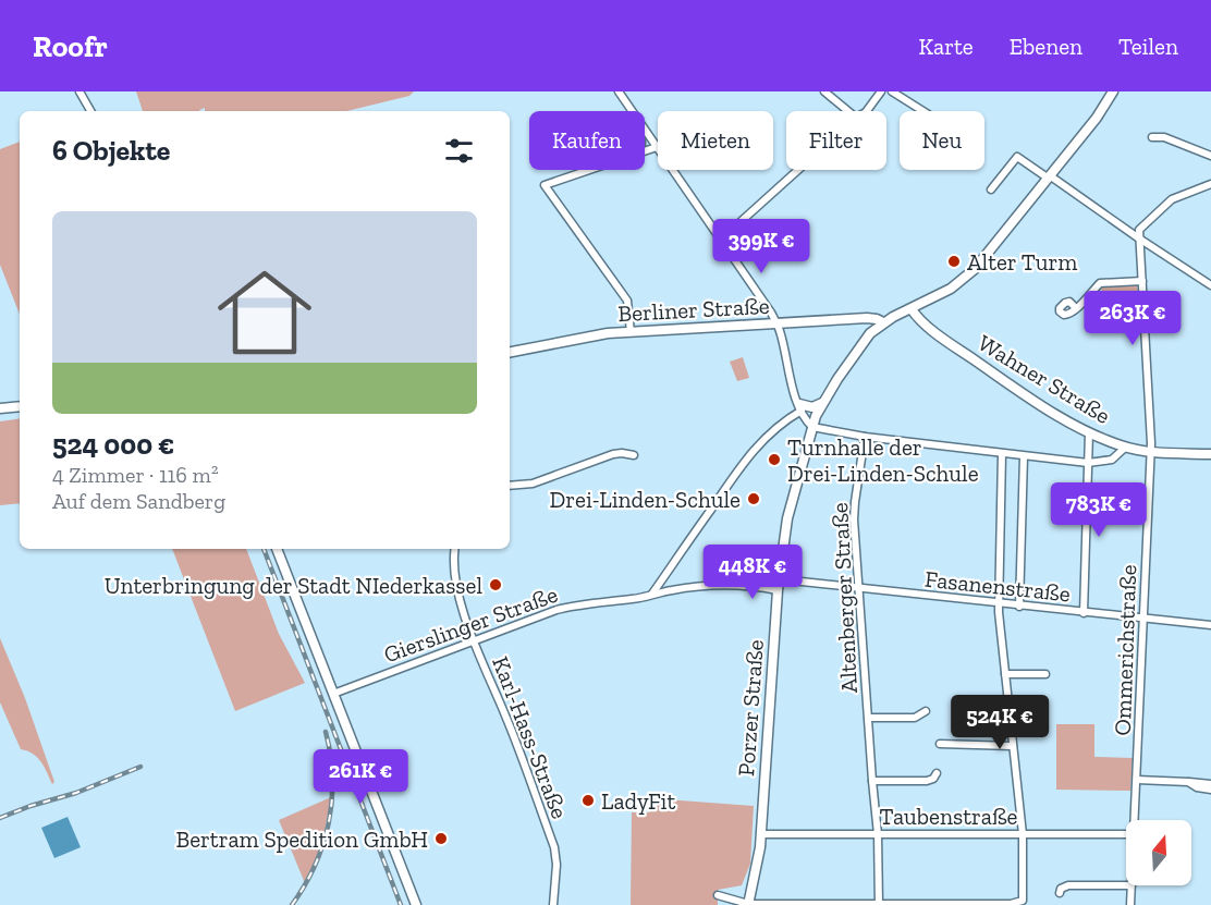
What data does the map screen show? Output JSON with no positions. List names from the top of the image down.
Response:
{
  "streets": {
    "street": [
      "Berliner Straße",
      "Wahner Straße",
      "Fasanenstraße",
      "Altenberger Straße",
      "Gierslinger Straße",
      "Ommerichstraße",
      "Porzer Straße",
      "Karl-Hass-Straße",
      "Taubenstraße"
    ]
  },
  "crossings": [
    ["Berliner Straße", "Porzer Straße"],
    ["Wahner Straße", "Ommerichstraße"],
    ["Wahner Straße", "Porzer Straße"],
    ["Fasanenstraße", "Altenberger Straße"],
    ["Fasanenstraße", "Ommerichstraße"],
    ["Fasanenstraße", "Porzer Straße"],
    ["Altenberger Straße", "Taubenstraße"],
    ["Gierslinger Straße", "Porzer Straße"],
    ["Gierslinger Straße", "Karl-Hass-Straße"],
    ["Porzer Straße", "Taubenstraße"]
  ],
  "places": [
    "Alter Turm",
    "Turnhalle der Drei-Linden-Schule",
    "Drei-Linden-Schule",
    "Unterbringung der Stadt NIederkassel",
    "LadyFit",
    "Bertram Spedition GmbH"
  ],
  "north": "top",
  "page": {
    "header": "Roofr",
    "nav": ["Karte", "Ebenen", "Teilen"],
    "chip": [
      "Kaufen",
      "Mieten",
      "Filter",
      "Neu"
    ],
    "heading": "6 Objekte",
    "list": [
      {
        "name": "524 000 €",
        "note": "4 Zimmer · 116 m² · Auf dem Sandberg"
      }
    ],
    "price": [
      "399K €",
      "263K €",
      "783K €",
      "448K €",
      "524K €",
      "261K €"
    ]
  }
}
